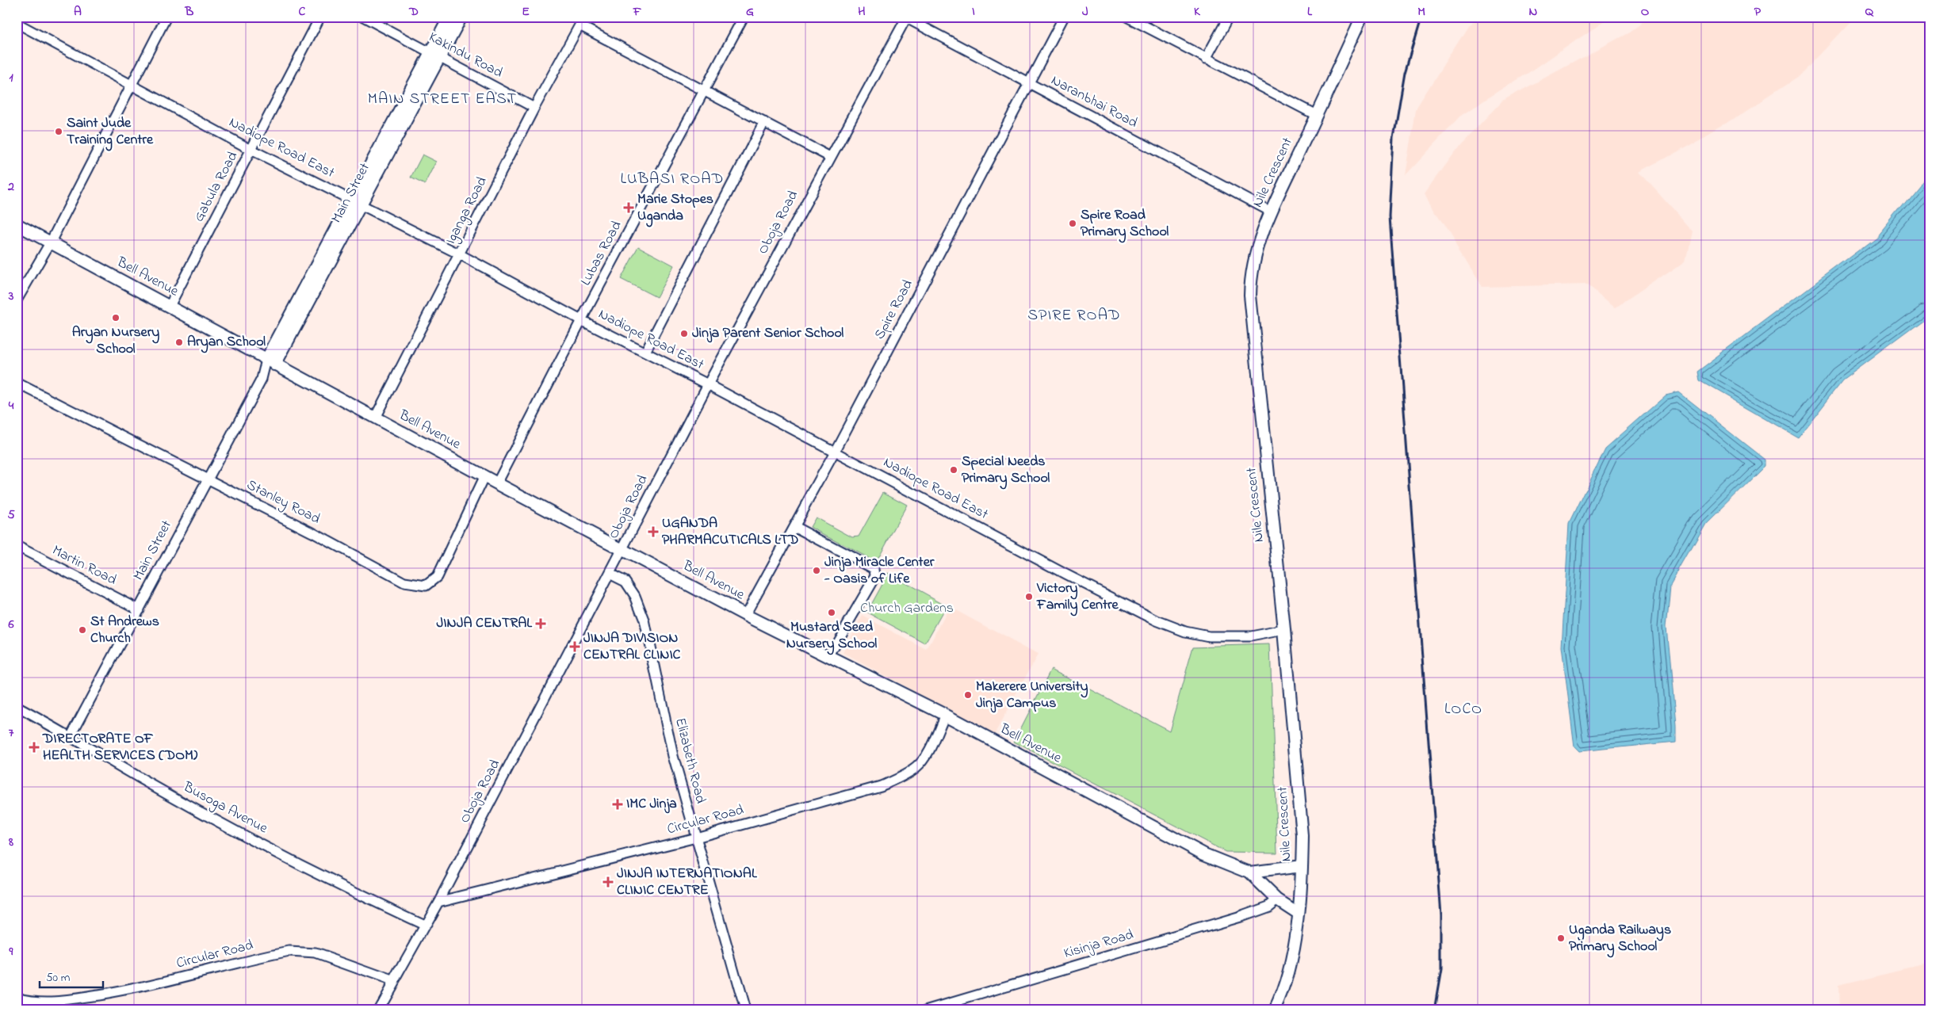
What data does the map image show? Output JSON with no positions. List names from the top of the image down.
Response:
{
  "streets": {
    "street": [
      "Kakindu Road",
      "Naranbhai Road",
      "Nadiope Road East",
      "Nile Crescent",
      "Gabula Road",
      "Main Street",
      "Iganga Road",
      "Oboja Road",
      "Lubas Road",
      "Bell Avenue",
      "Spire Road",
      "Stanley Road",
      "Martin Road",
      "Elizabeth Road",
      "Busoga Avenue",
      "Circular Road",
      "Kisinja Road"
    ]
  },
  "crossings": [
    ["Kakindu Road", "Main Street"],
    ["Kakindu Road", "Iganga Road"],
    ["Naranbhai Road", "Nile Crescent"],
    ["Naranbhai Road", "Oboja Road"],
    ["Naranbhai Road", "Spire Road"],
    ["Nadiope Road East", "Nile Crescent"],
    ["Nadiope Road East", "Gabula Road"],
    ["Nadiope Road East", "Main Street"],
    ["Nadiope Road East", "Iganga Road"],
    ["Nadiope Road East", "Oboja Road"],
    ["Nadiope Road East", "Lubas Road"],
    ["Nadiope Road East", "Spire Road"],
    ["Nile Crescent", "Bell Avenue"],
    ["Gabula Road", "Bell Avenue"],
    ["Main Street", "Bell Avenue"],
    ["Main Street", "Stanley Road"],
    ["Main Street", "Martin Road"],
    ["Main Street", "Busoga Avenue"],
    ["Iganga Road", "Bell Avenue"],
    ["Oboja Road", "Bell Avenue"],
    ["Oboja Road", "Elizabeth Road"],
    ["Oboja Road", "Busoga Avenue"],
    ["Oboja Road", "Circular Road"],
    ["Lubas Road", "Bell Avenue"],
    ["Bell Avenue", "Spire Road"],
    ["Bell Avenue", "Stanley Road"],
    ["Bell Avenue", "Circular Road"],
    ["Elizabeth Road", "Circular Road"]
  ],
  "districts": [
    "MAIN STREET EAST",
    "LUBASI ROAD",
    "SPIRE ROAD",
    "LOCO"
  ],
  "parks": ["Church Gardens"],
  "places": {
    "other": [
      "Saint Jude Training Centre",
      "Spire Road Primary School",
      "Aryan Nursery School",
      "Jinja Parent Senior School",
      "Aryan School",
      "Special Needs Primary School",
      "Jinja Miracle Center - Oasis of Life",
      "Victory Family Centre",
      "Mustard Seed Nursery School",
      "St Andrews Church",
      "Makerere University Jinja Campus",
      "Uganda Railways Primary School"
    ],
    "health": [
      "Marie Stopes Uganda",
      "UGANDA PHARMACUTICALS LTD",
      "JINJA CENTRAL",
      "JINJA DIVISION CENTRAL CLINIC",
      "DIRECTORATE OF HEALTH SERVICES (DOM)",
      "IMC Jinja",
      "JINJA INTERNATIONAL CLINIC CENTRE"
    ]
  },
  "scale_bar": "50 m",
  "grid": {
    "columns": [
      "A",
      "B",
      "C",
      "D",
      "E",
      "F",
      "G",
      "H",
      "I",
      "J",
      "K",
      "L",
      "M",
      "N",
      "O",
      "P",
      "Q"
    ],
    "rows": [
      "1",
      "2",
      "3",
      "4",
      "5",
      "6",
      "7",
      "8",
      "9"
    ]
  }
}
